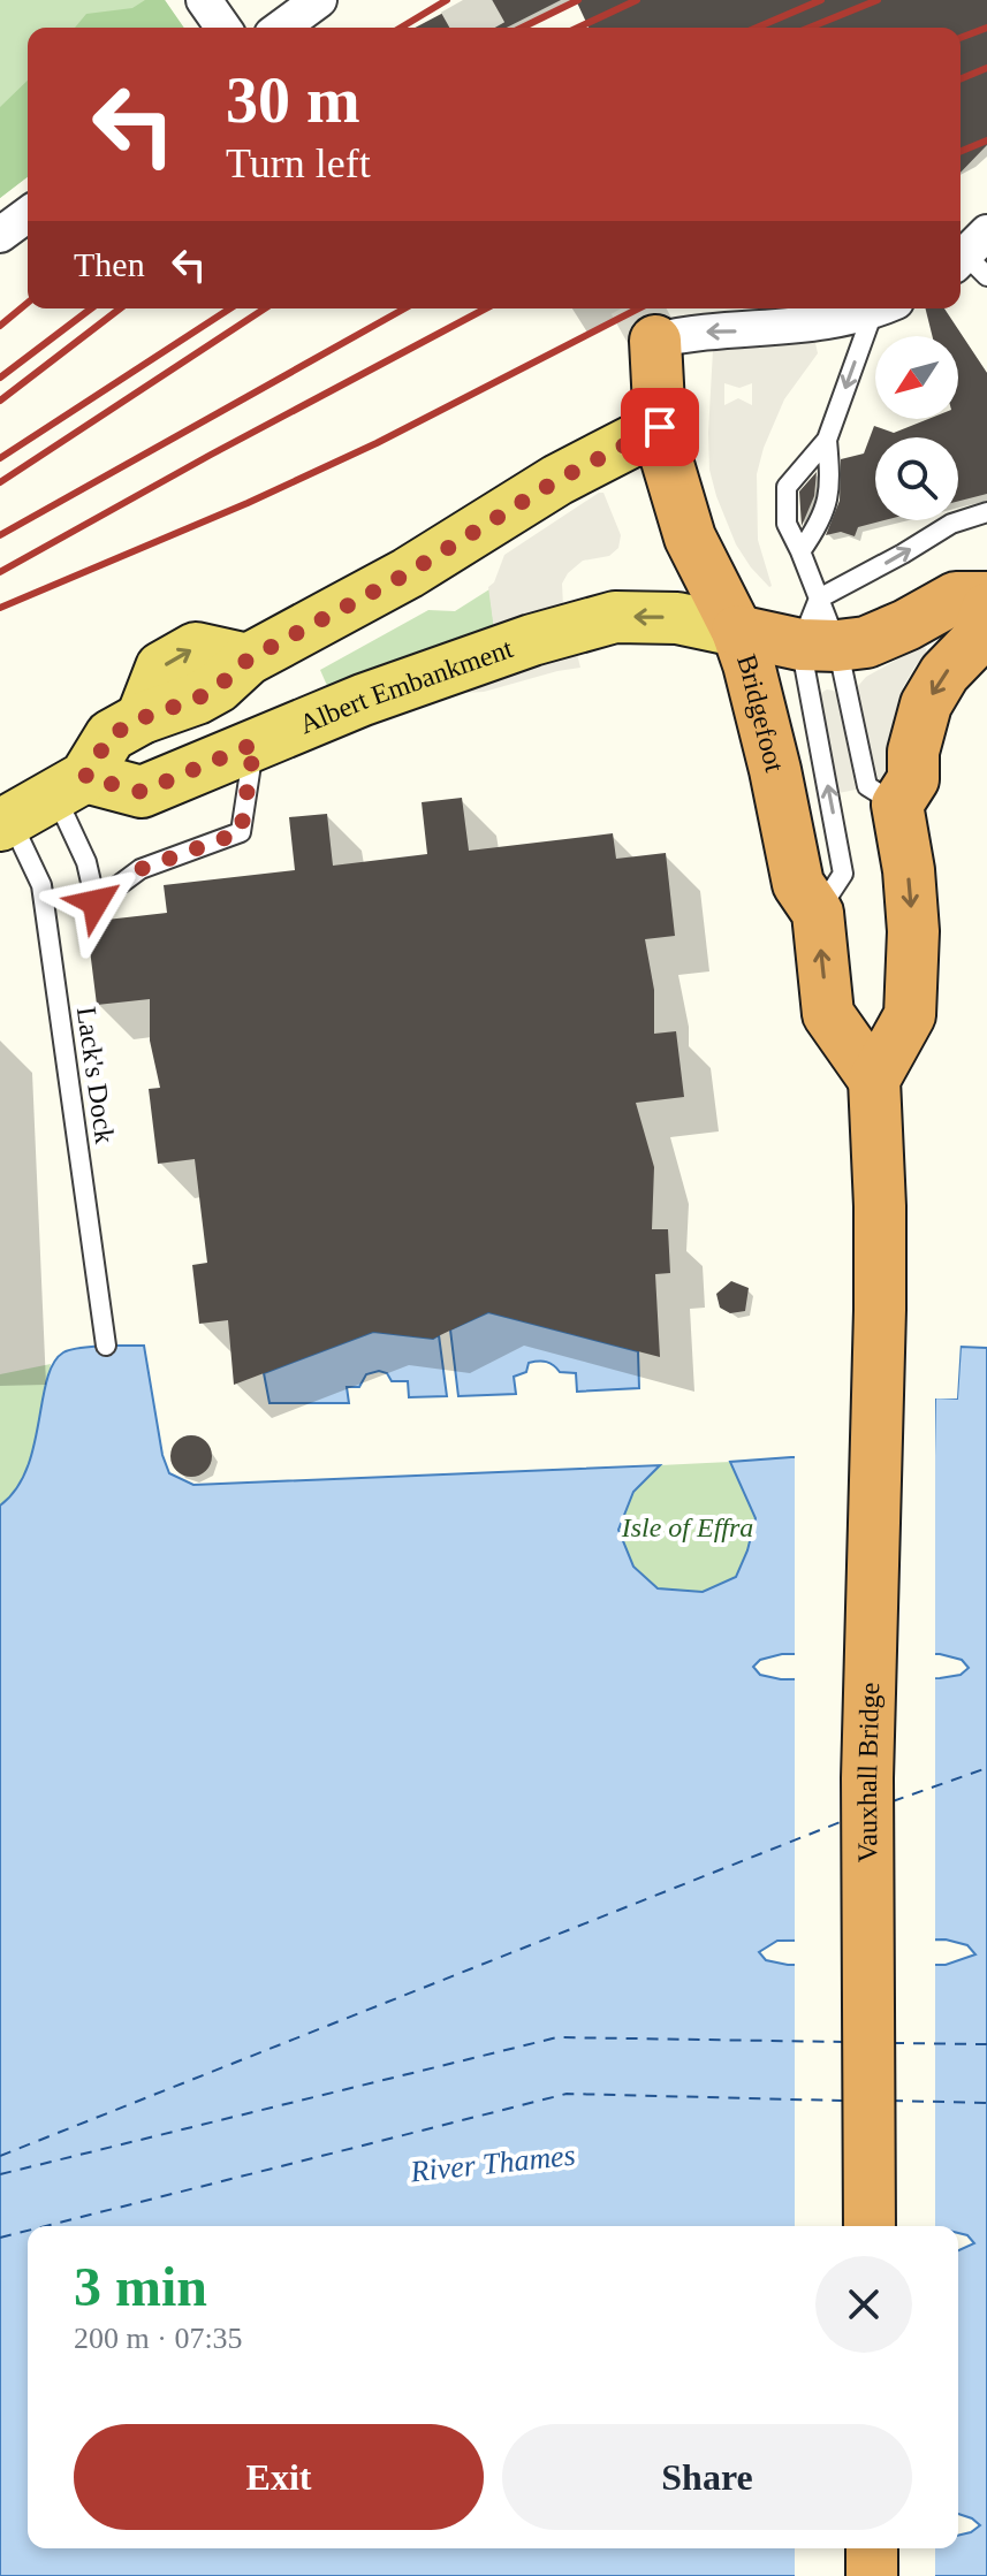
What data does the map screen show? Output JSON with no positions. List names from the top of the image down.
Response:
{
  "streets": {
    "highway": ["Bridgefoot", "Vauxhall Bridge"],
    "main road": ["Albert Embankment"],
    "lane": ["Lack's Dock"]
  },
  "crossings": [
    ["Albert Embankment", "Bridgefoot"],
    ["Bridgefoot", "Vauxhall Bridge"]
  ],
  "water": ["River Thames"],
  "parks": ["Isle of Effra"],
  "north": "bottom left",
  "page": {
    "turn": ["30 m", "Turn left"],
    "then": "Then",
    "heading": ["3 min", "200 m · 07:35"],
    "buttons": ["Exit", "Share"]
  }
}
